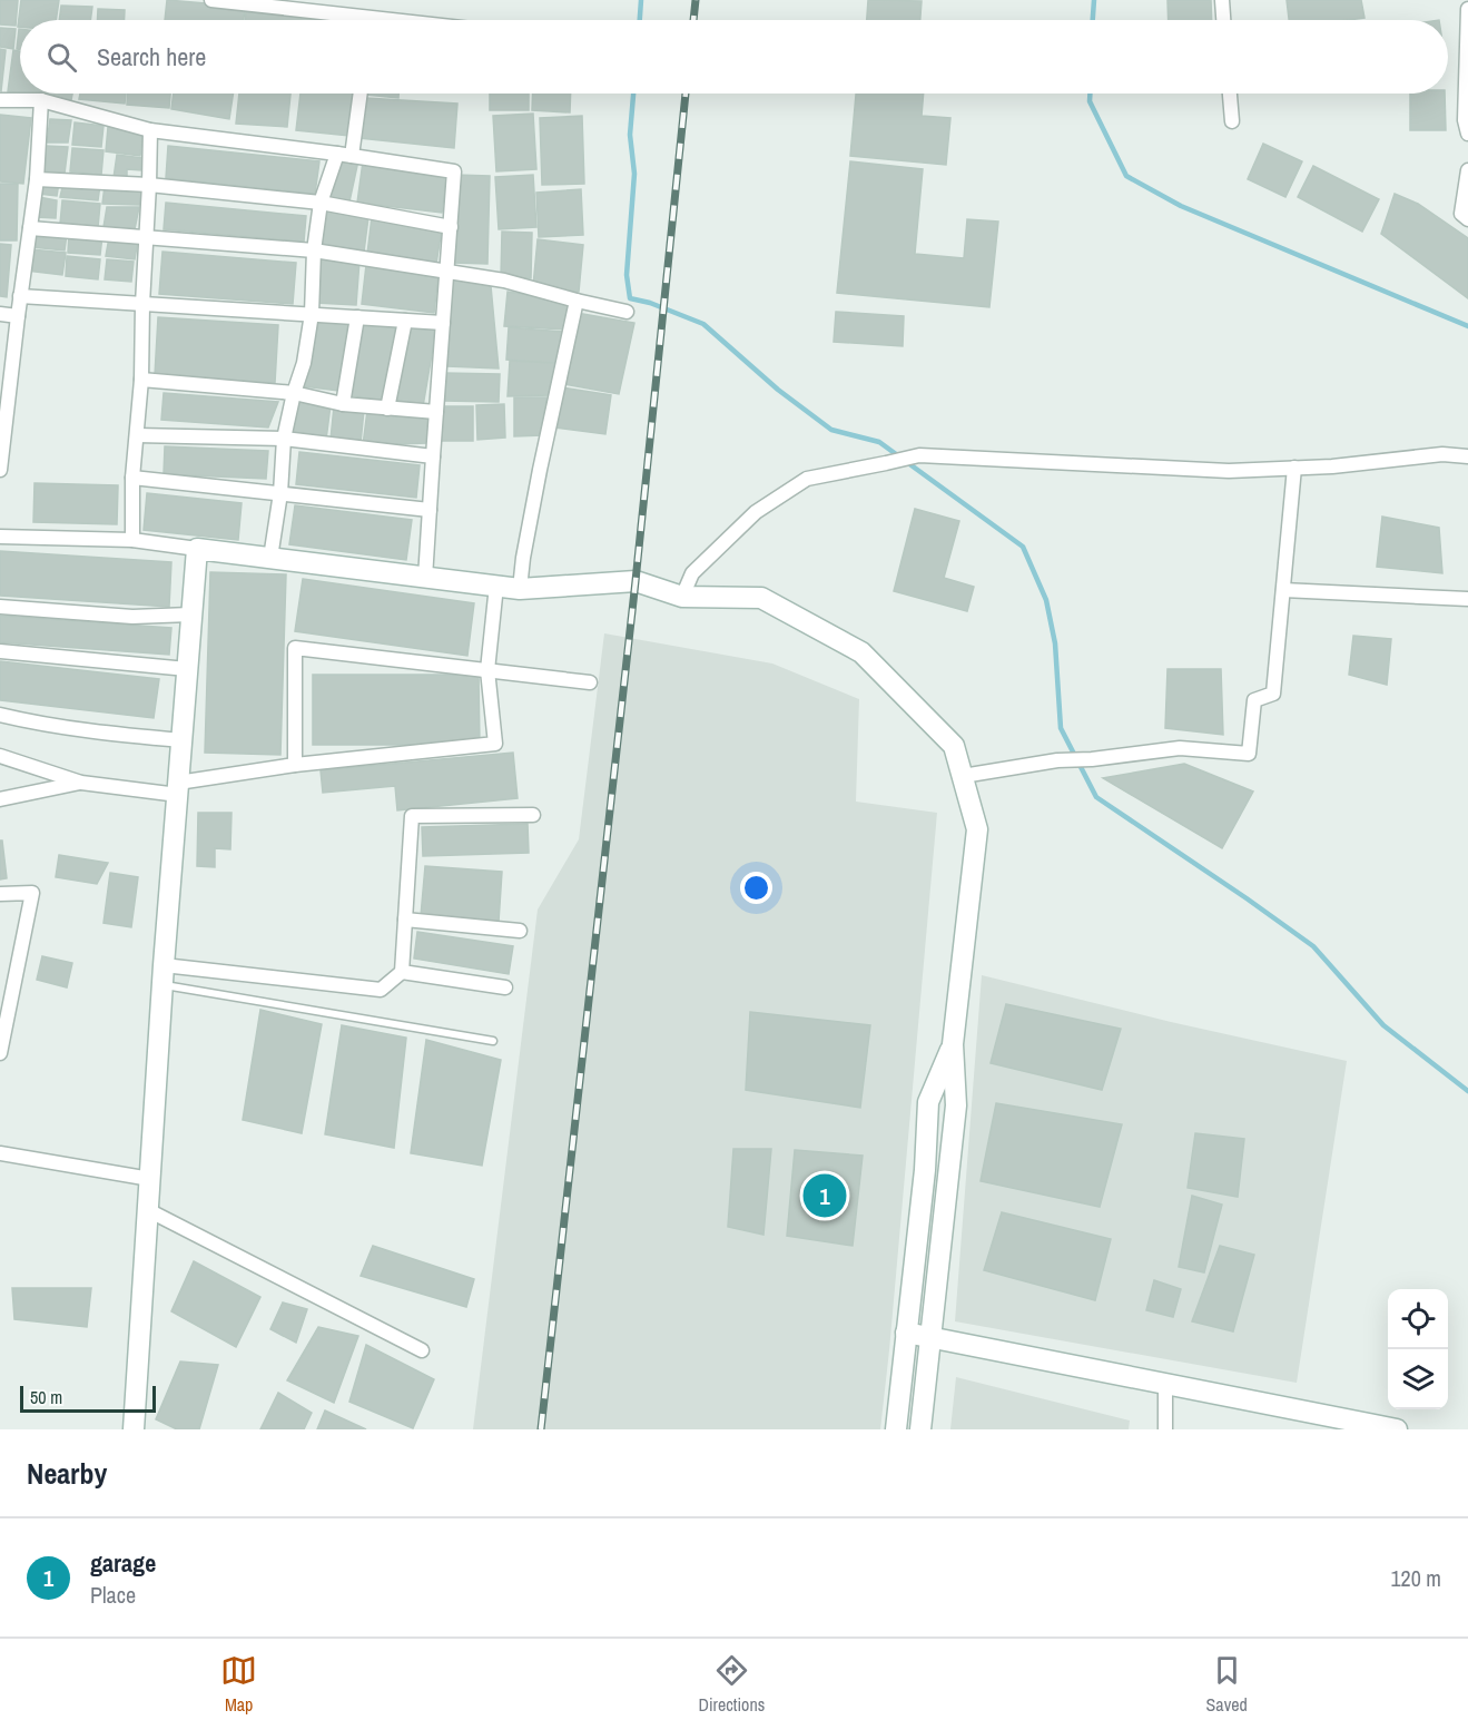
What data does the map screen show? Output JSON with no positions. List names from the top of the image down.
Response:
{
  "scale_bar": "50 m",
  "page": {
    "search": "Search here",
    "pins": "1",
    "scale": "50 m",
    "heading": "Nearby",
    "list": [
      {
        "mark": "1",
        "name": "garage",
        "note": "Place",
        "value": "120 m"
      }
    ],
    "nav": ["Map", "Directions", "Saved"]
  }
}
